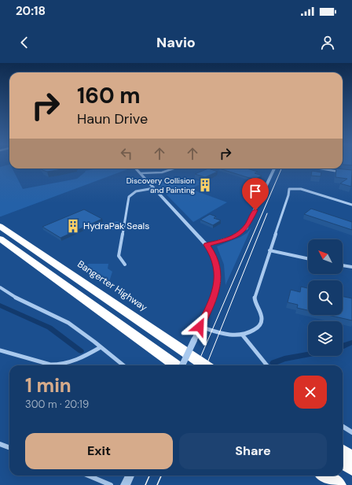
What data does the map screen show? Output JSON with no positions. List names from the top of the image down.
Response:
{
  "streets": {
    "highway": ["Bangerter Highway"]
  },
  "places": {
    "building": ["Discovery Collision and Painting", "HydraPak Seals"]
  },
  "north": "top left",
  "page": {
    "status": "20:18",
    "header": "Navio",
    "turn": ["160 m", "Haun Drive"],
    "heading": ["1 min", "300 m · 20:19"],
    "buttons": ["Exit", "Share"]
  }
}
